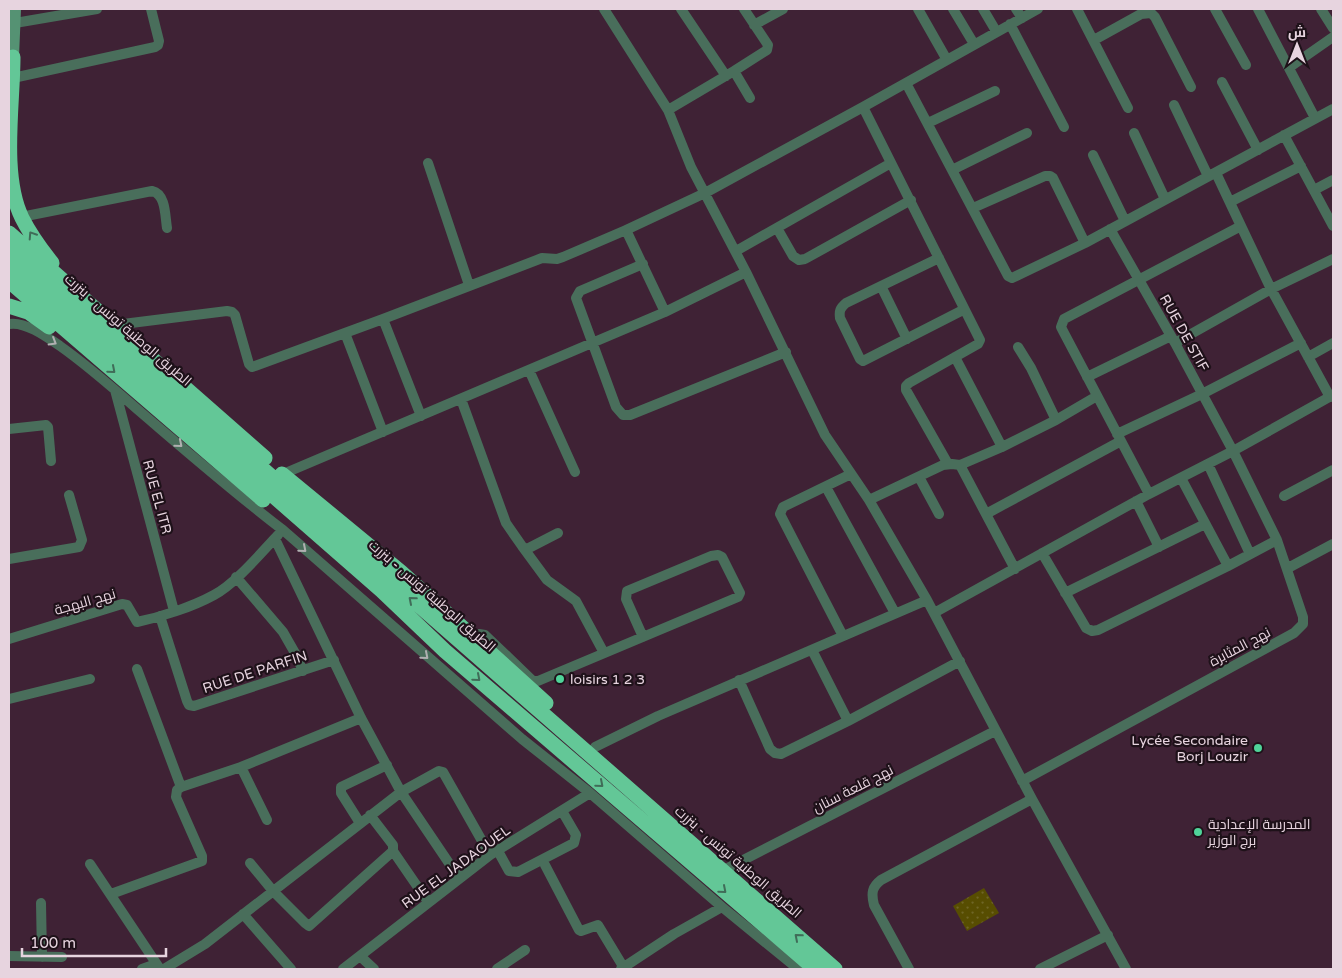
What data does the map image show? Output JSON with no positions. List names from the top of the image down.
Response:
{
  "streets": {
    "highway": ["الطريق الوطنية تونس - بنزرت"],
    "street": [
      "RUE DE STIF",
      "RUE EL ITR",
      "نهج البهجة",
      "نهج المثابرة",
      "RUE DE PARFIN",
      "نهج قلعة سنان",
      "RUE EL JADAOUEL"
    ]
  },
  "crossings": [
    ["الطريق الوطنية تونس - بنزرت", "نهج قلعة سنان"],
    ["RUE DE STIF", "نهج المثابرة"],
    ["نهج البهجة", "RUE DE PARFIN"]
  ],
  "places": ["loisirs 1 2 3", "Lycée Secondaire Borj Louzir", "المدرسة الإعدادية برج الوزير"],
  "scale_bar": "100 m",
  "north": "top"
}
